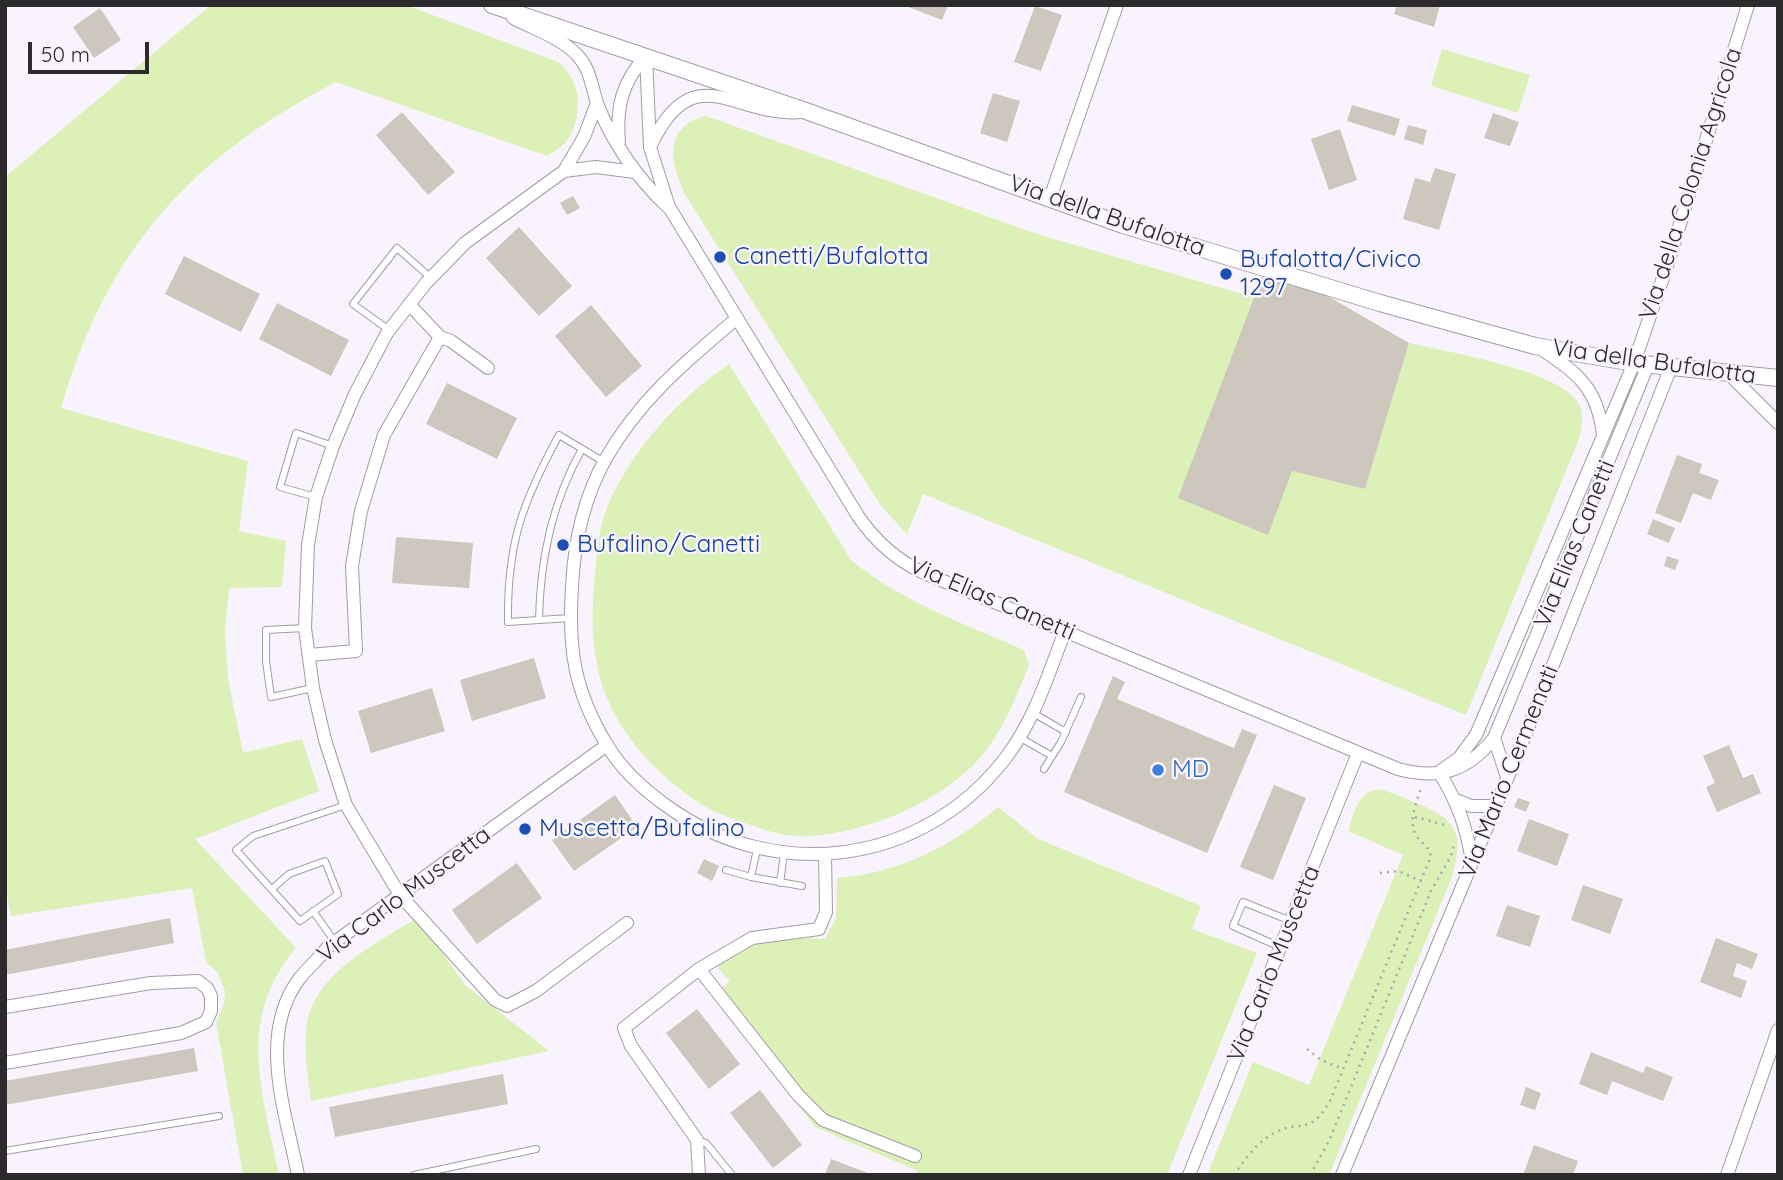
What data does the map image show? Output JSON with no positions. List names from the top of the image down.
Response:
{
  "streets": {
    "street": [
      "Via della Colonia Agricola",
      "Via della Bufalotta",
      "Via Elias Canetti",
      "Via Mario Cermenati",
      "Via Carlo Muscetta"
    ]
  },
  "crossings": [
    ["Via della Colonia Agricola", "Via della Bufalotta"],
    ["Via della Colonia Agricola", "Via Elias Canetti"],
    ["Via della Bufalotta", "Via Elias Canetti"],
    ["Via della Bufalotta", "Via Mario Cermenati"],
    ["Via Elias Canetti", "Via Carlo Muscetta"]
  ],
  "places": [
    "Canetti/Bufalotta",
    "Bufalotta/Civico 1297",
    "Bufalino/Canetti",
    "MD",
    "Muscetta/Bufalino"
  ],
  "scale_bar": "50 m"
}
